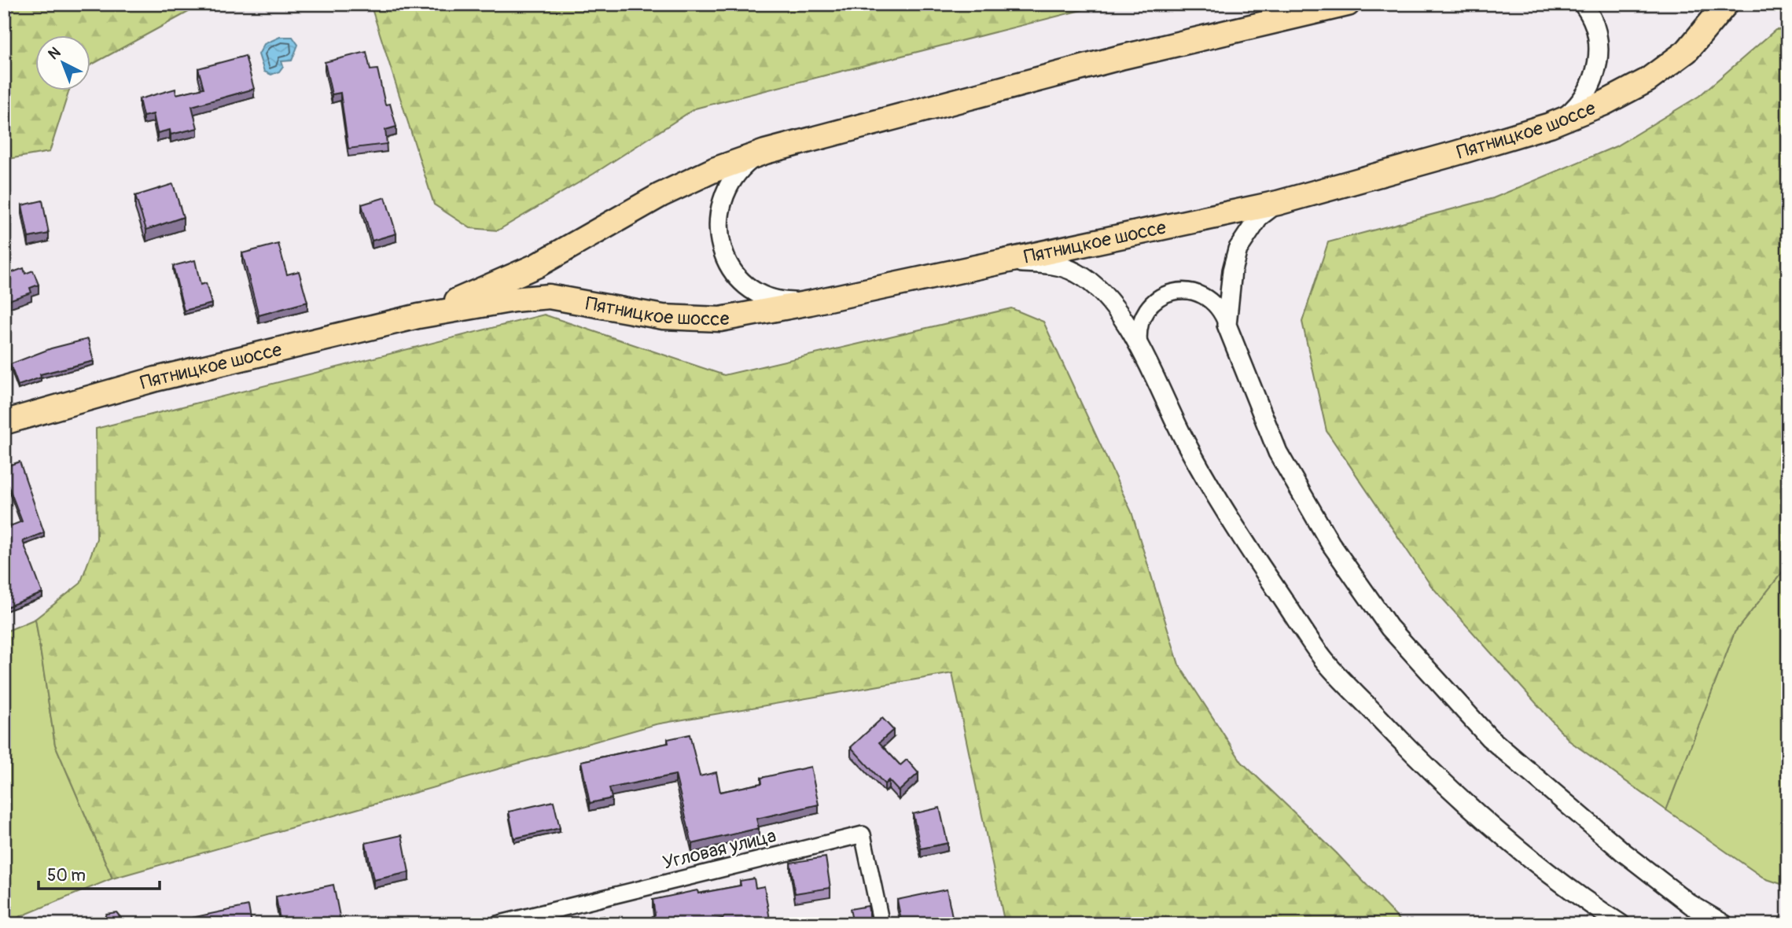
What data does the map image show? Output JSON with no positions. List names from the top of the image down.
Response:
{
  "streets": {
    "main road": ["Пятницкое шоссе"],
    "street": ["Угловая улица"]
  },
  "scale_bar": "50 m",
  "north": "top left"
}
